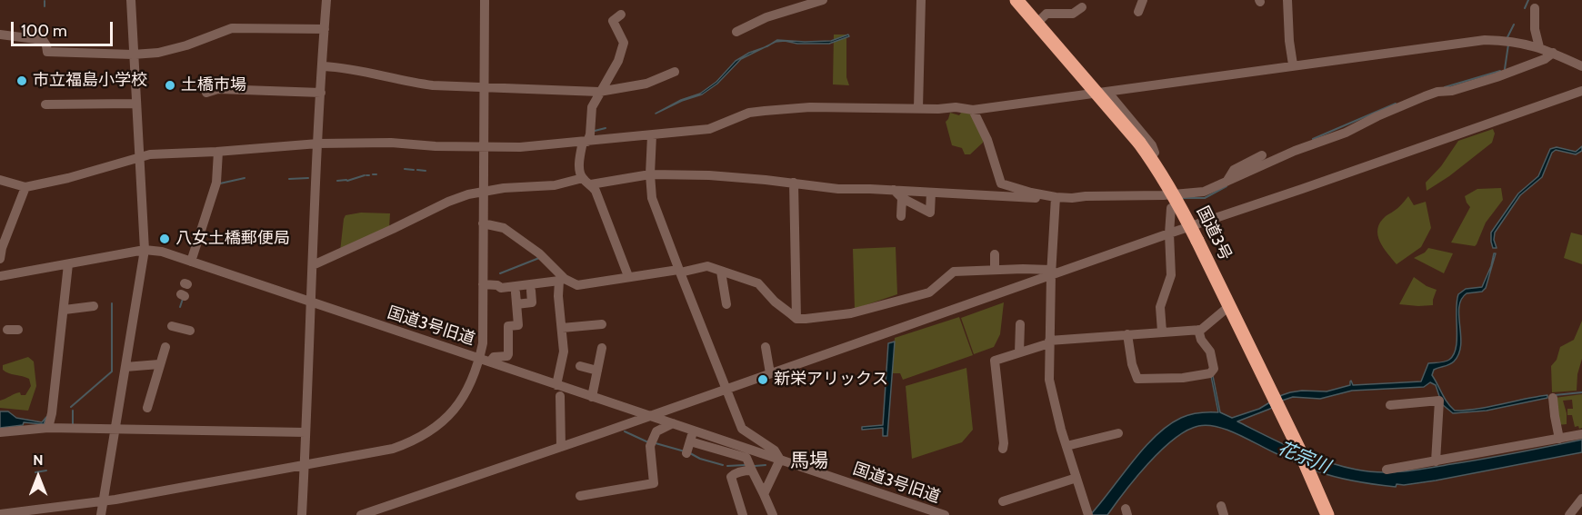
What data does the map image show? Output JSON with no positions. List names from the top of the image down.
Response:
{
  "streets": {
    "highway": ["国道3号"],
    "street": ["国道3号旧道"]
  },
  "districts": ["馬場"],
  "water": ["花宗川"],
  "places": [
    "市立福島小学校",
    "土橋市場",
    "八女土橋郵便局",
    "新栄アリックス"
  ],
  "scale_bar": "100 m",
  "north": "top"
}
